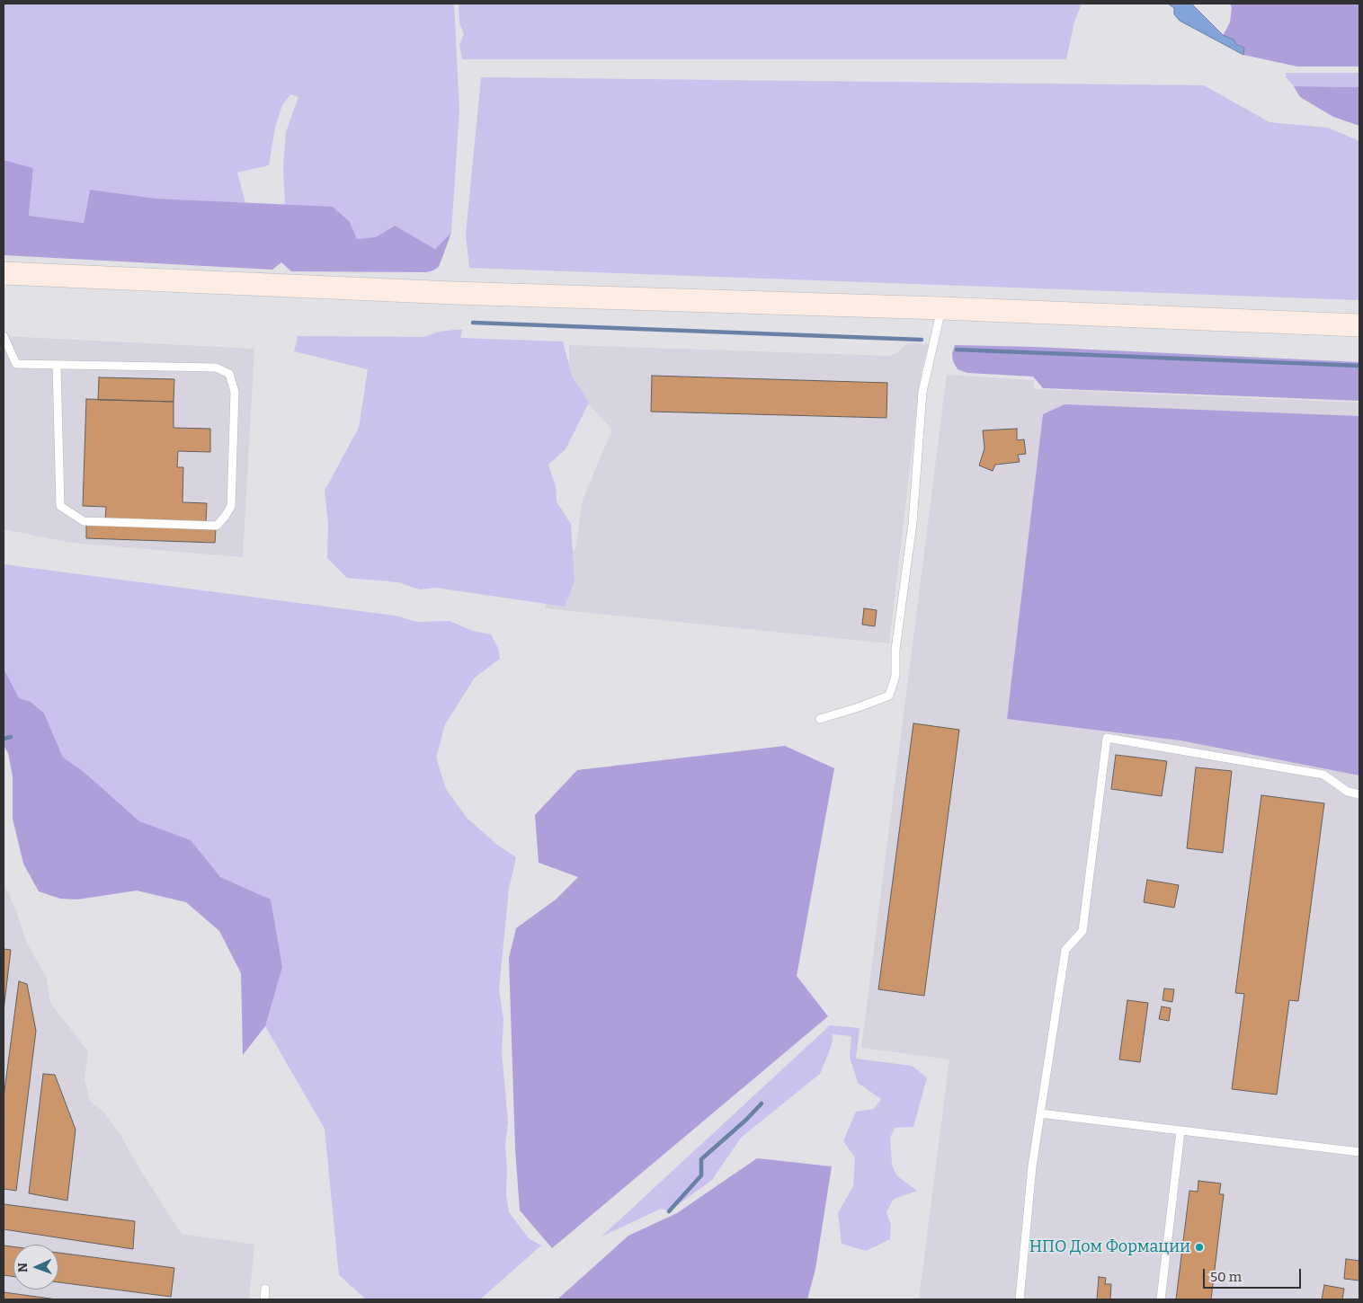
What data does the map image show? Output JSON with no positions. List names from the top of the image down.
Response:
{
  "places": ["НПО Дом Формации"],
  "scale_bar": "50 m",
  "north": "left"
}
